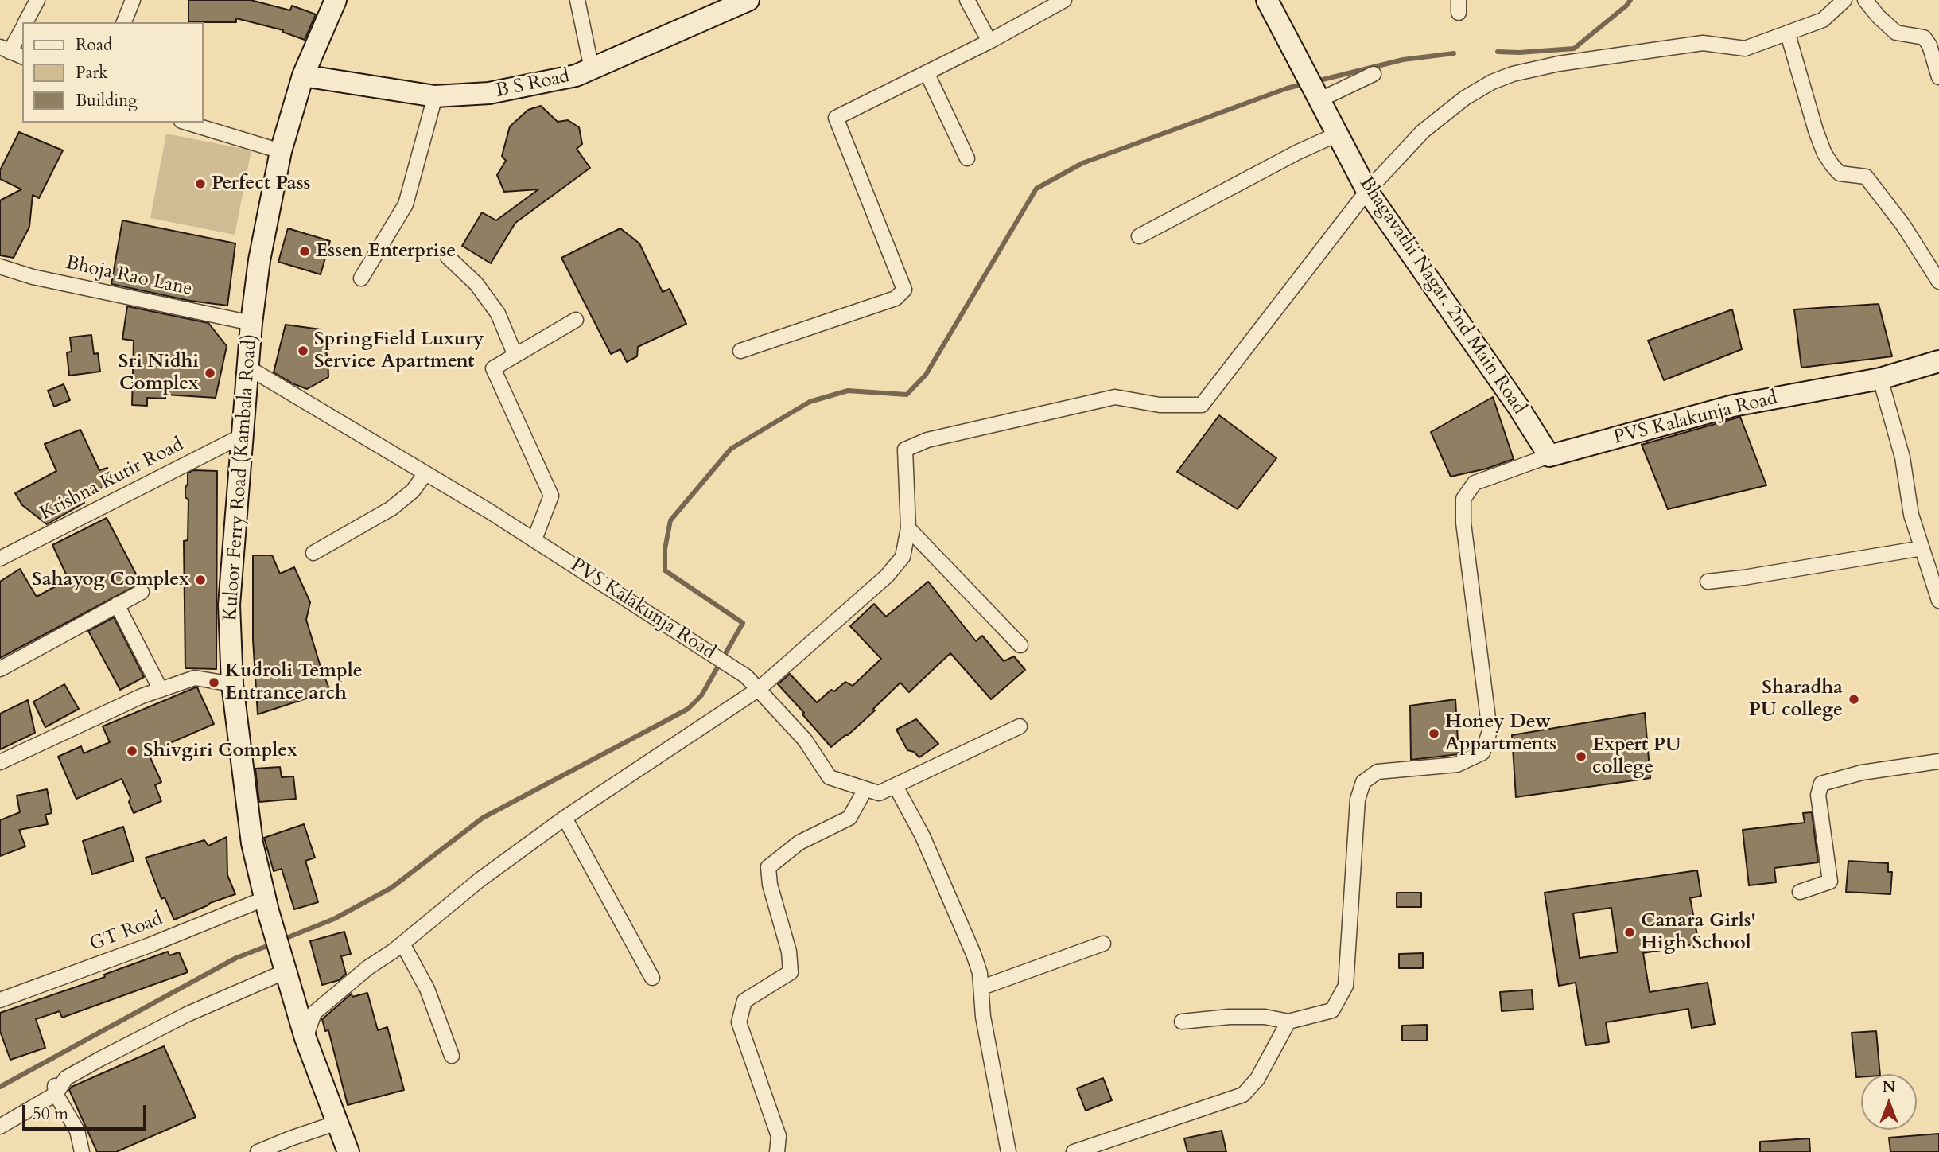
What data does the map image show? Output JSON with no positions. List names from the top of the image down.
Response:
{
  "streets": {
    "street": [
      "B S Road",
      "Bhoja Rao Lane",
      "Bhagavathi Nagar, 2nd Main Road",
      "PVS Kalakunja Road",
      "Kuloor Ferry Road (Kambala Road)",
      "Krishna Kutir Road",
      "GT Road"
    ]
  },
  "crossings": [
    ["B S Road", "Kuloor Ferry Road (Kambala Road)"],
    ["Bhoja Rao Lane", "Kuloor Ferry Road (Kambala Road)"],
    ["Bhagavathi Nagar, 2nd Main Road", "PVS Kalakunja Road"],
    ["PVS Kalakunja Road", "Kuloor Ferry Road (Kambala Road)"],
    ["Kuloor Ferry Road (Kambala Road)", "Krishna Kutir Road"],
    ["Kuloor Ferry Road (Kambala Road)", "GT Road"]
  ],
  "places": [
    "Perfect Pass",
    "Essen Enterprise",
    "SpringField Luxury Service Apartment",
    "Sri Nidhi Complex",
    "Sahayog Complex",
    "Kudroli Temple Entrance arch",
    "Sharadha PU college",
    "Honey Dew Appartments",
    "Shivgiri Complex",
    "Expert PU college",
    "Canara Girls' High School"
  ],
  "legend": ["Road", "Park", "Building"],
  "scale_bar": "50 m",
  "north": "top"
}
